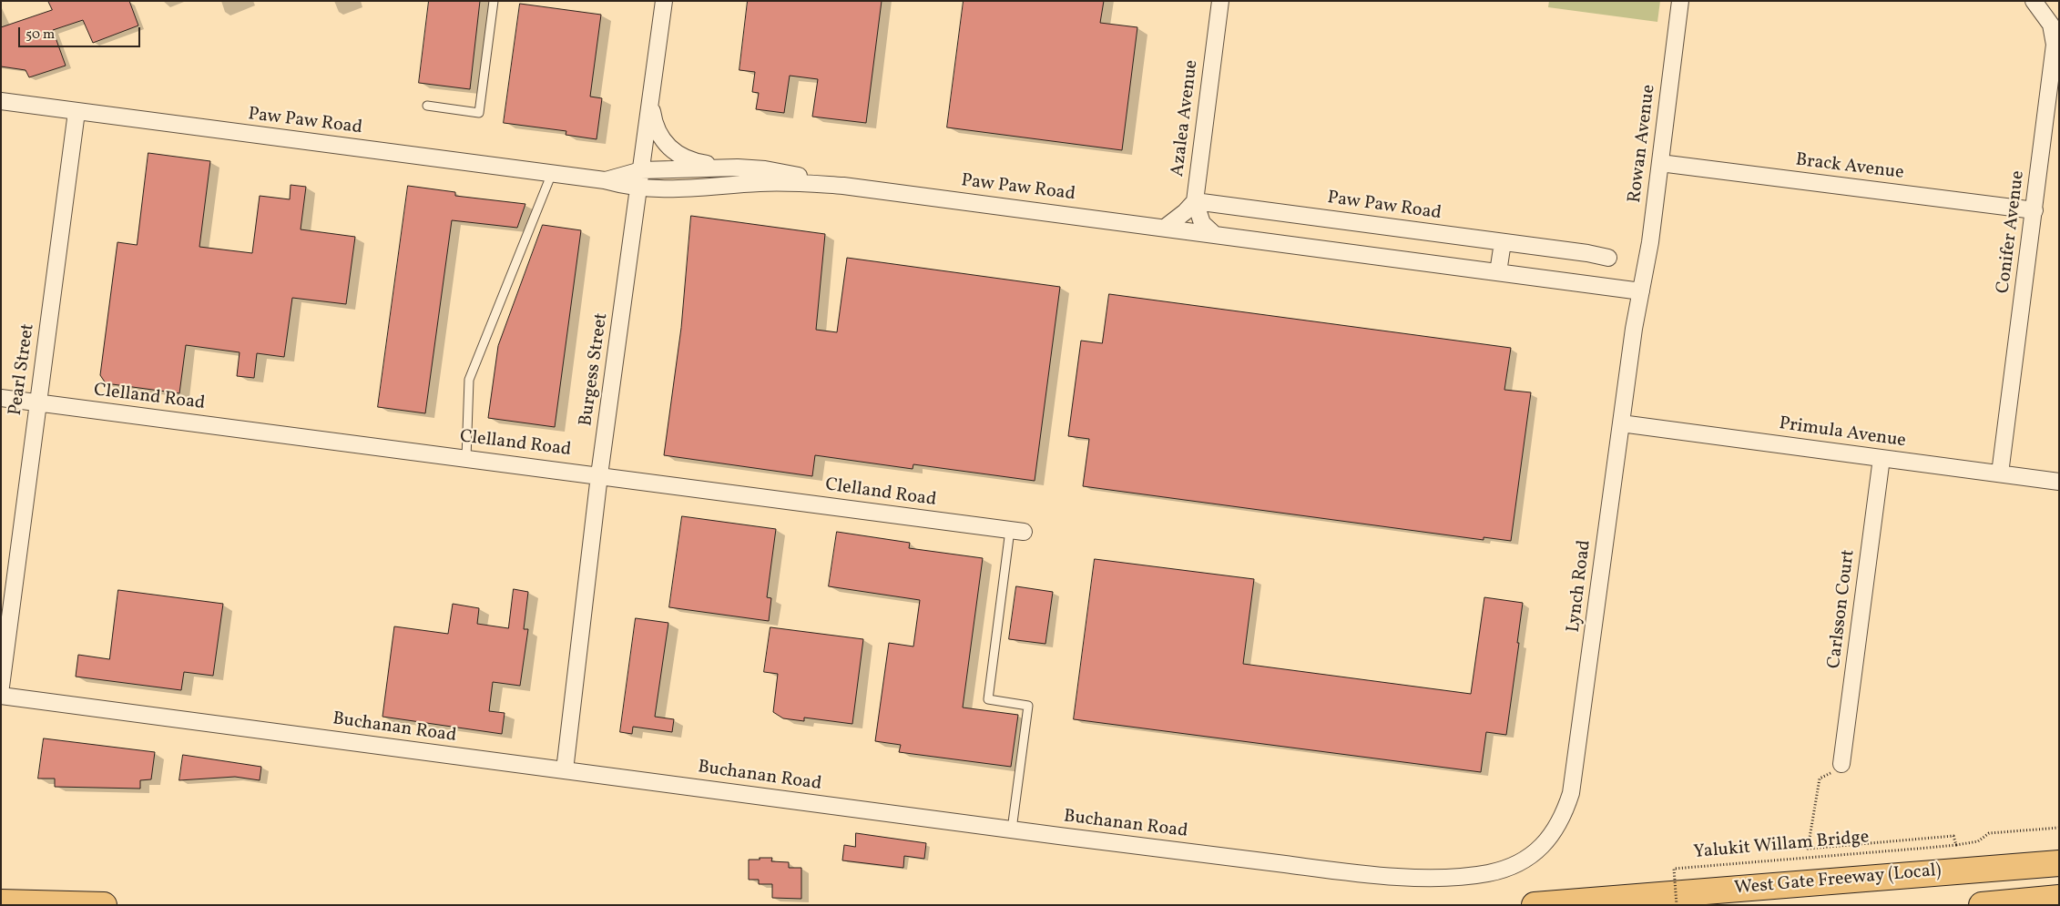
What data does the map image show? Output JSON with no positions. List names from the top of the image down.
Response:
{
  "streets": {
    "highway": ["West Gate Freeway (Local)"],
    "street": [
      "Azalea Avenue",
      "Paw Paw Road",
      "Rowan Avenue",
      "Brack Avenue",
      "Conifer Avenue",
      "Pearl Street",
      "Burgess Street",
      "Clelland Road",
      "Primula Avenue",
      "Lynch Road",
      "Carlsson Court",
      "Buchanan Road"
    ],
    "path": ["Yalukit Willam Bridge"]
  },
  "crossings": [
    ["Azalea Avenue", "Paw Paw Road"],
    ["Paw Paw Road", "Rowan Avenue"],
    ["Paw Paw Road", "Pearl Street"],
    ["Paw Paw Road", "Burgess Street"],
    ["Paw Paw Road", "Lynch Road"],
    ["Rowan Avenue", "Brack Avenue"],
    ["Rowan Avenue", "Lynch Road"],
    ["Brack Avenue", "Conifer Avenue"],
    ["Conifer Avenue", "Primula Avenue"],
    ["Pearl Street", "Clelland Road"],
    ["Burgess Street", "Clelland Road"],
    ["Burgess Street", "Buchanan Road"],
    ["Primula Avenue", "Lynch Road"],
    ["Primula Avenue", "Carlsson Court"],
    ["Lynch Road", "Buchanan Road"]
  ],
  "scale_bar": "50 m"
}
